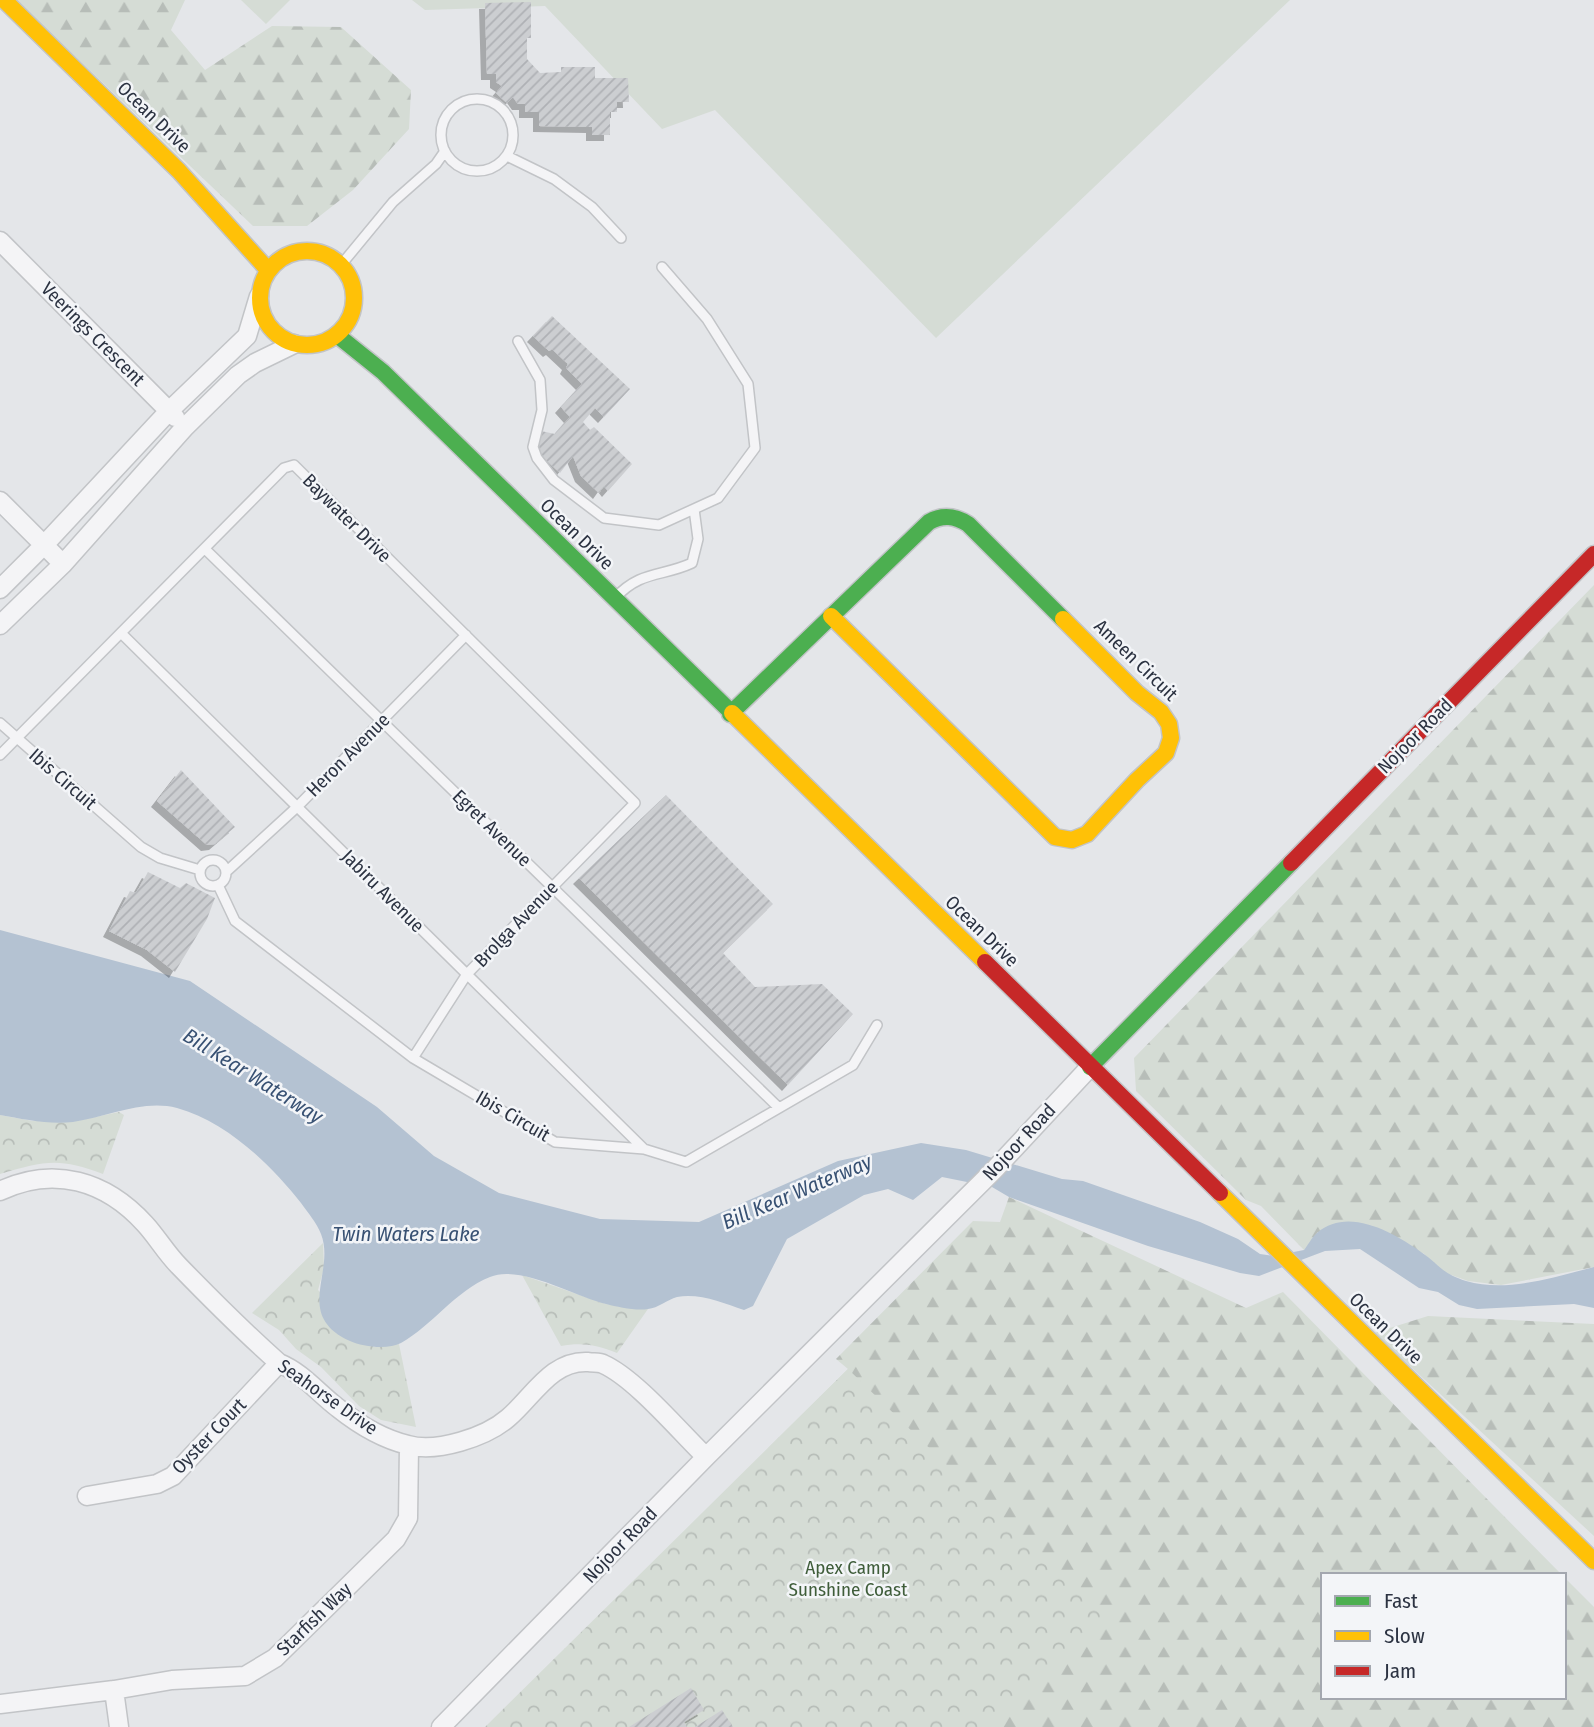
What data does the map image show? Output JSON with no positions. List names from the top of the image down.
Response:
{
  "streets": {
    "street": [
      "Ocean Drive",
      "Veerings Crescent",
      "Ameen Circuit",
      "Nojoor Road",
      "Seahorse Drive",
      "Oyster Court",
      "Starfish Way"
    ],
    "lane": [
      "Baywater Drive",
      "Heron Avenue",
      "Ibis Circuit",
      "Egret Avenue",
      "Jabiru Avenue",
      "Brolga Avenue"
    ]
  },
  "crossings": [
    ["Ocean Drive", "Ameen Circuit"],
    ["Ocean Drive", "Nojoor Road"],
    ["Baywater Drive", "Heron Avenue"],
    ["Baywater Drive", "Ibis Circuit"],
    ["Baywater Drive", "Egret Avenue"],
    ["Baywater Drive", "Jabiru Avenue"],
    ["Baywater Drive", "Brolga Avenue"],
    ["Nojoor Road", "Seahorse Drive"],
    ["Heron Avenue", "Ibis Circuit"],
    ["Heron Avenue", "Egret Avenue"],
    ["Heron Avenue", "Jabiru Avenue"],
    ["Ibis Circuit", "Egret Avenue"],
    ["Ibis Circuit", "Jabiru Avenue"],
    ["Ibis Circuit", "Brolga Avenue"],
    ["Egret Avenue", "Brolga Avenue"],
    ["Jabiru Avenue", "Brolga Avenue"],
    ["Seahorse Drive", "Oyster Court"],
    ["Seahorse Drive", "Starfish Way"]
  ],
  "water": ["Bill Kear Waterway", "Twin Waters Lake"],
  "parks": ["Apex Camp Sunshine Coast"],
  "legend": ["Fast", "Slow", "Jam"]
}
